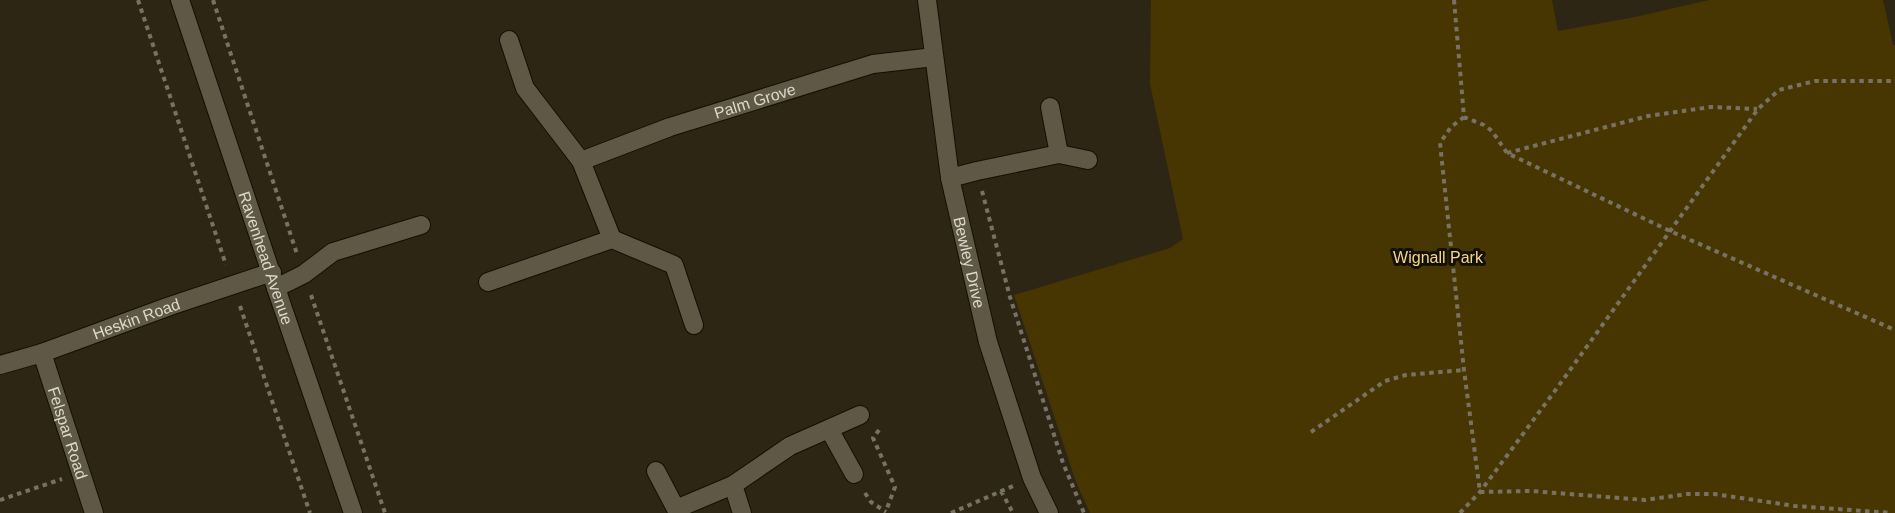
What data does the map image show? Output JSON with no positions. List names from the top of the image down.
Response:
{
  "streets": {
    "street": [
      "Palm Grove",
      "Ravenhead Avenue",
      "Bewley Drive",
      "Heskin Road",
      "Felspar Road"
    ]
  },
  "crossings": [
    ["Palm Grove", "Bewley Drive"],
    ["Ravenhead Avenue", "Heskin Road"],
    ["Heskin Road", "Felspar Road"]
  ],
  "parks": ["Wignall Park"]
}
